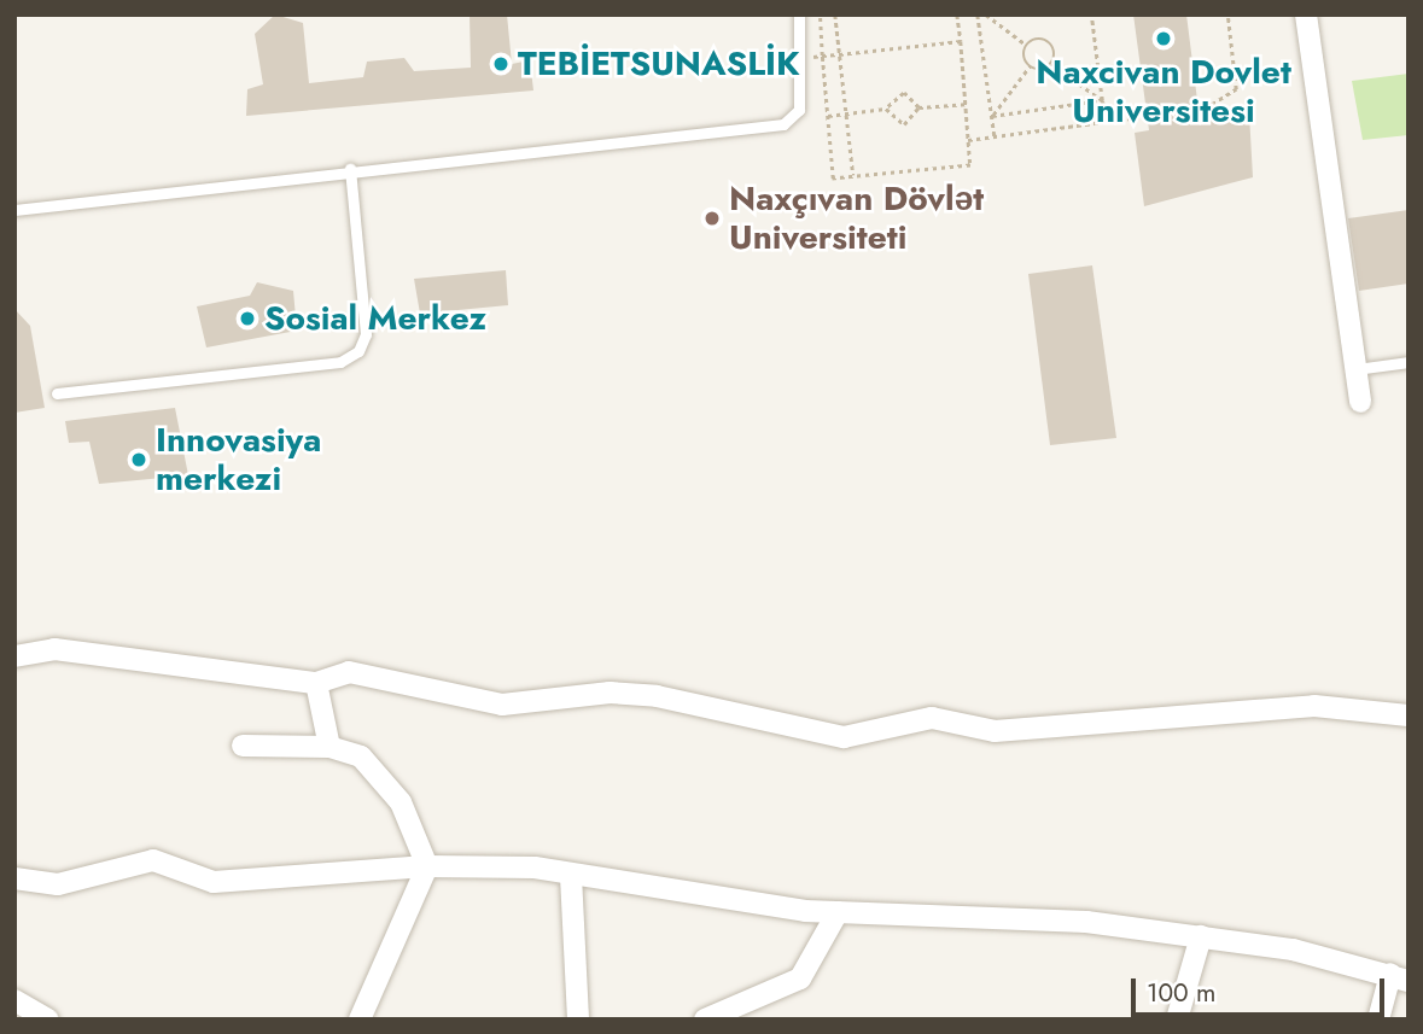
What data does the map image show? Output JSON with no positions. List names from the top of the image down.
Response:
{
  "places": [
    "Naxcivan Dovlet Universitesi",
    "TEBİETSUNASLİK",
    "Naxçıvan Dövlət Universiteti",
    "Sosial Merkez",
    "Innovasiya merkezi"
  ],
  "scale_bar": "100 m"
}
